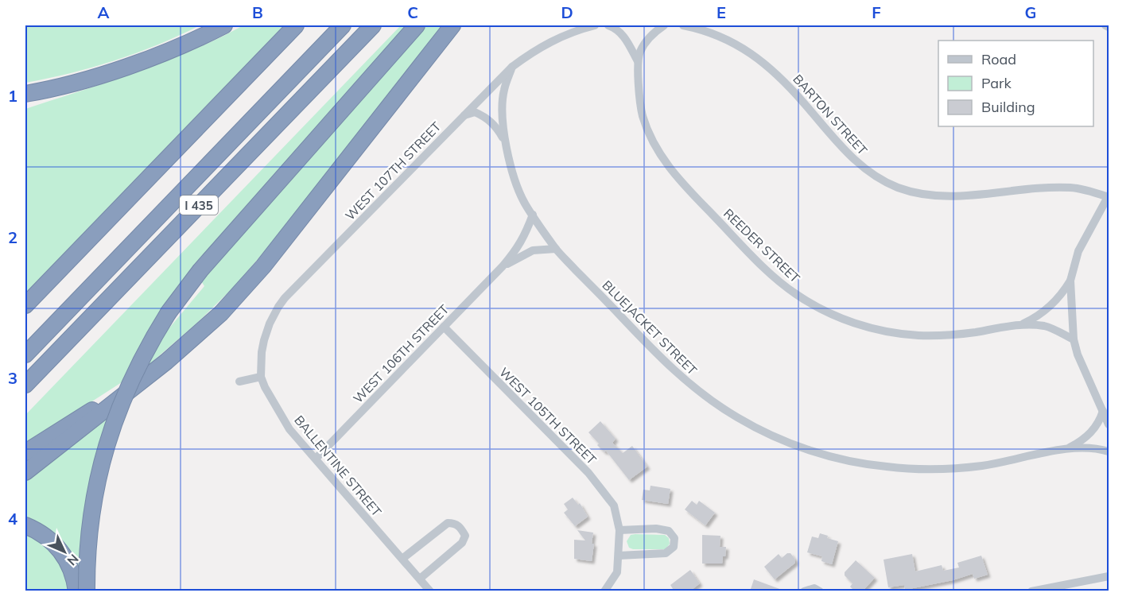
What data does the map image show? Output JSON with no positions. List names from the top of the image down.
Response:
{
  "streets": {
    "highway": ["I 435"],
    "street": [
      "BARTON STREET",
      "WEST 107TH STREET",
      "REEDER STREET",
      "BLUEJACKET STREET",
      "WEST 106TH STREET",
      "WEST 105TH STREET",
      "BALLENTINE STREET"
    ]
  },
  "crossings": [
    ["WEST 107TH STREET", "BLUEJACKET STREET"],
    ["WEST 107TH STREET", "BALLENTINE STREET"],
    ["BLUEJACKET STREET", "WEST 106TH STREET"],
    ["WEST 106TH STREET", "WEST 105TH STREET"],
    ["WEST 106TH STREET", "BALLENTINE STREET"]
  ],
  "legend": ["Road", "Park", "Building"],
  "north": "bottom right",
  "grid": {
    "columns": [
      "A",
      "B",
      "C",
      "D",
      "E",
      "F",
      "G"
    ],
    "rows": [
      "1",
      "2",
      "3",
      "4"
    ]
  }
}
